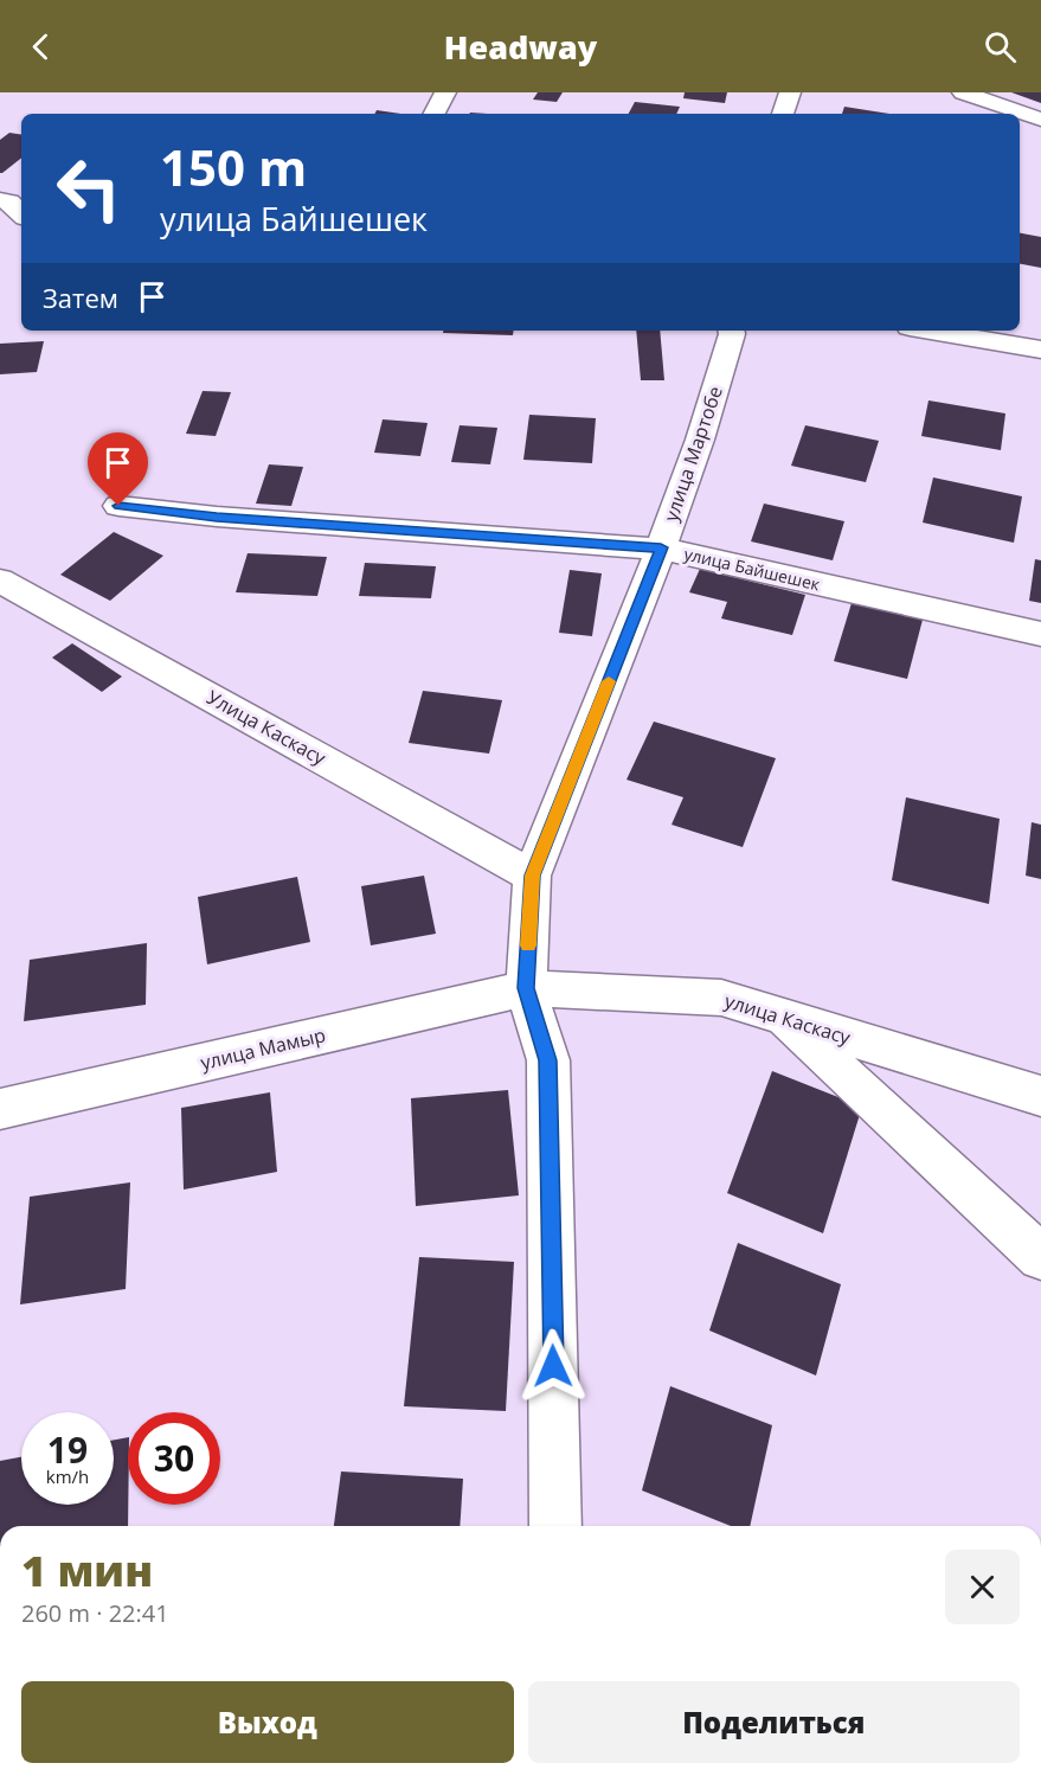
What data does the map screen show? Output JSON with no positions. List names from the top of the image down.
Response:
{
  "streets": {
    "street": [
      "улица Мартобе",
      "улица Байшешек",
      "Улица Каскасу",
      "улица Каскасу",
      "улица Мамыр"
    ]
  },
  "crossings": [
    ["улица Мартобе", "улица Байшешек"],
    ["улица Мартобе", "Улица Каскасу"],
    ["улица Мартобе", "улица Каскасу"],
    ["улица Мартобе", "улица Мамыр"],
    ["улица Каскасу", "улица Мамыр"]
  ],
  "page": {
    "header": "Headway",
    "turn": ["150 m", "улица Байшешек"],
    "then": "Затем",
    "speed": "19 km/h",
    "limit": "30",
    "heading": ["1 мин", "260 m · 22:41"],
    "buttons": ["Выход", "Поделиться"]
  }
}
